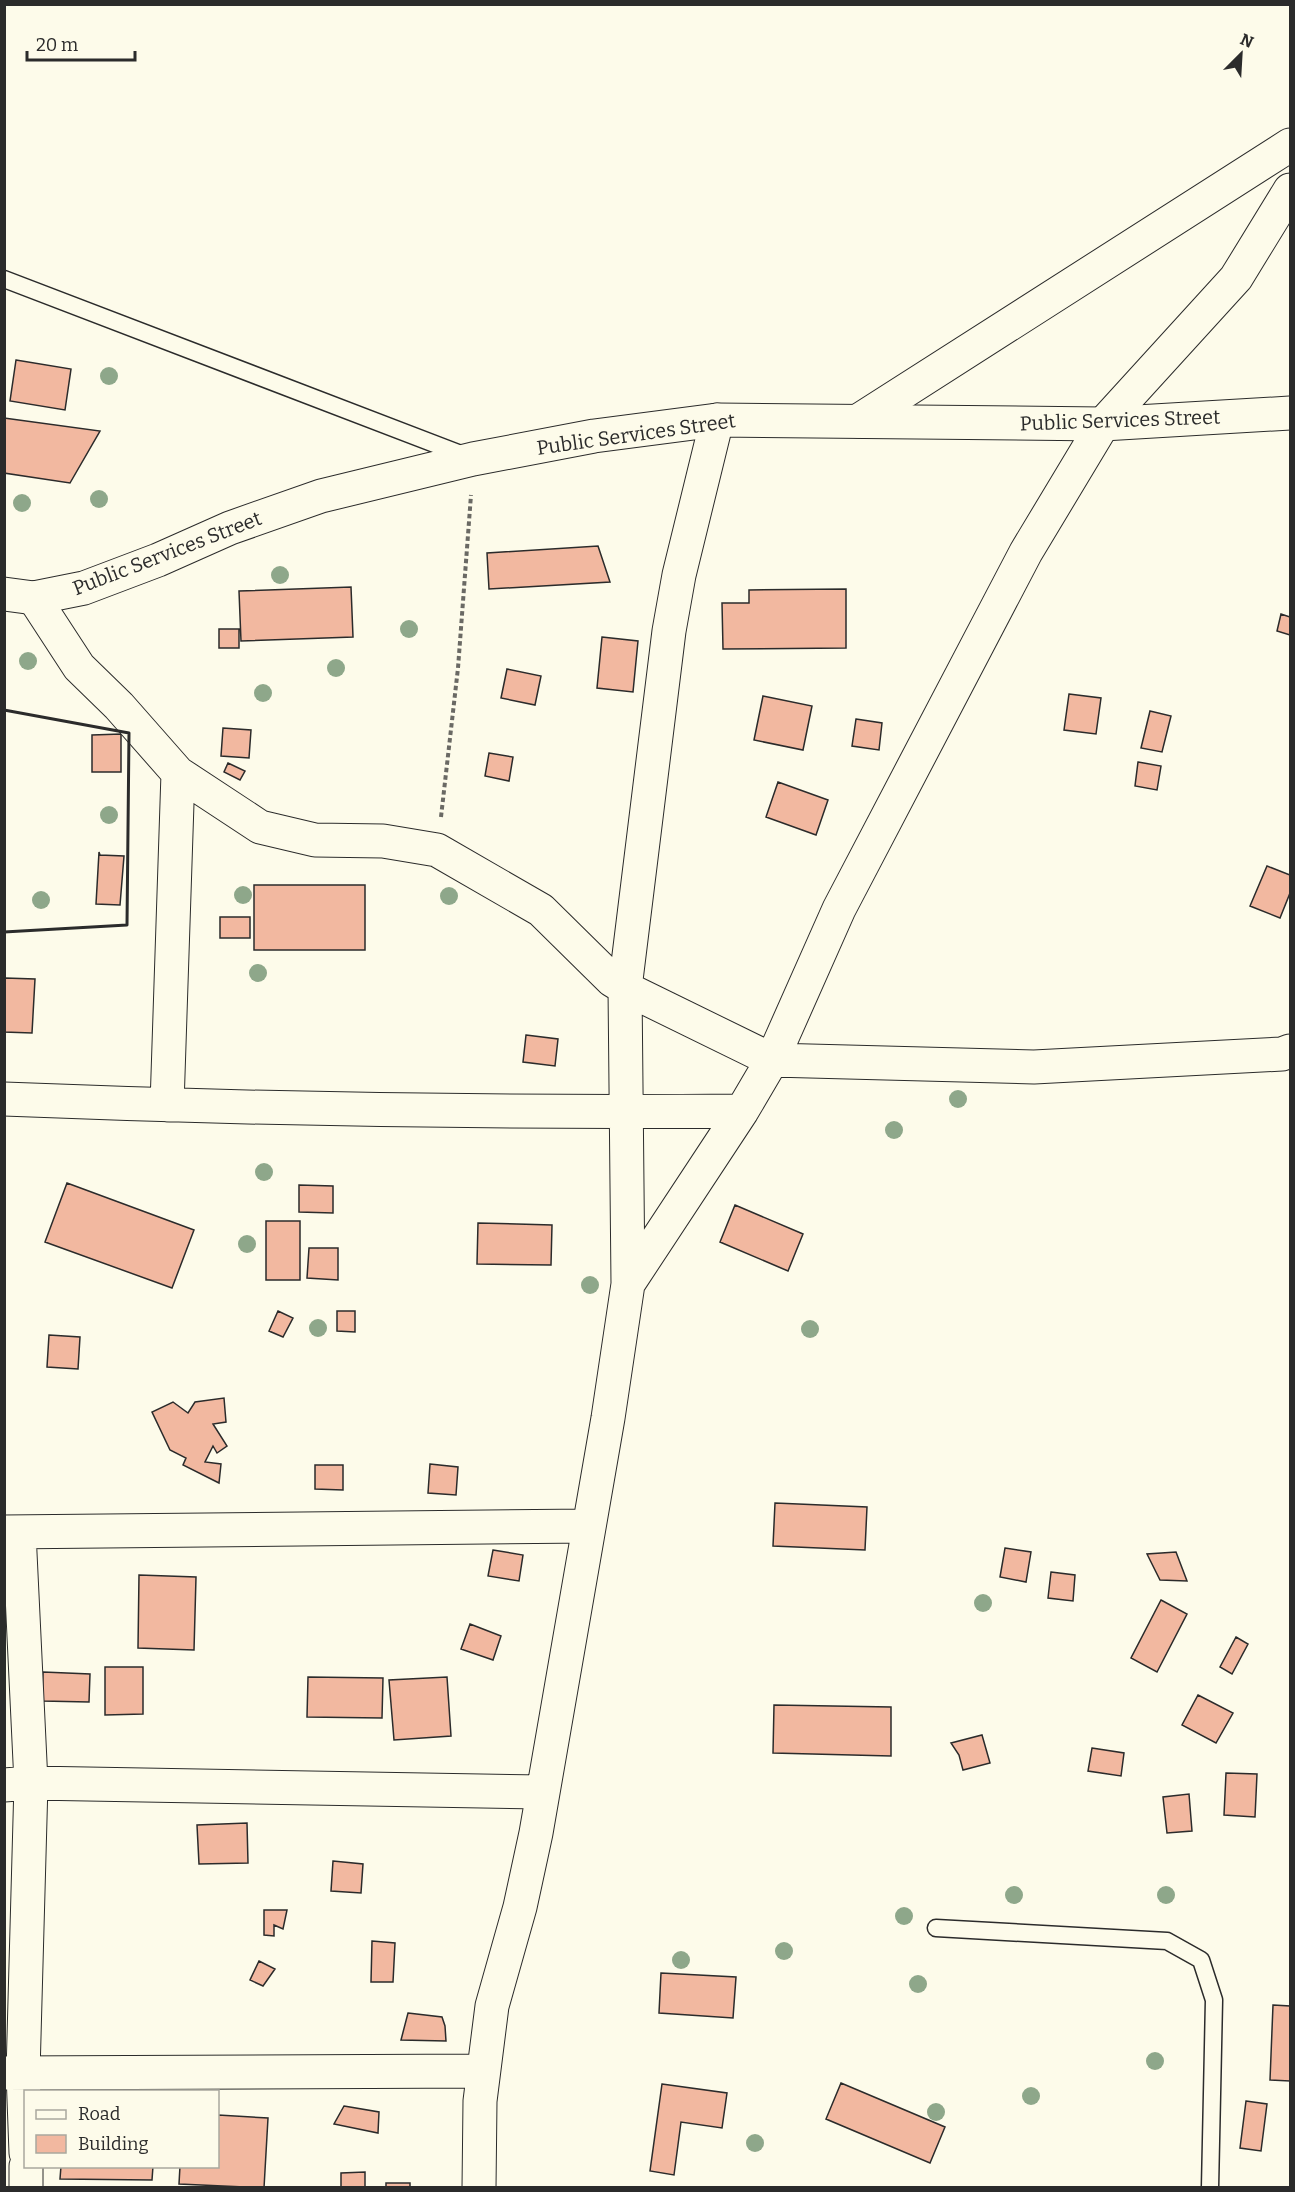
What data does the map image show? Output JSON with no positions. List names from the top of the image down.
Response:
{
  "streets": {
    "street": ["Public Services Street"]
  },
  "legend": ["Road", "Building"],
  "scale_bar": "20 m",
  "north": "top right"
}
